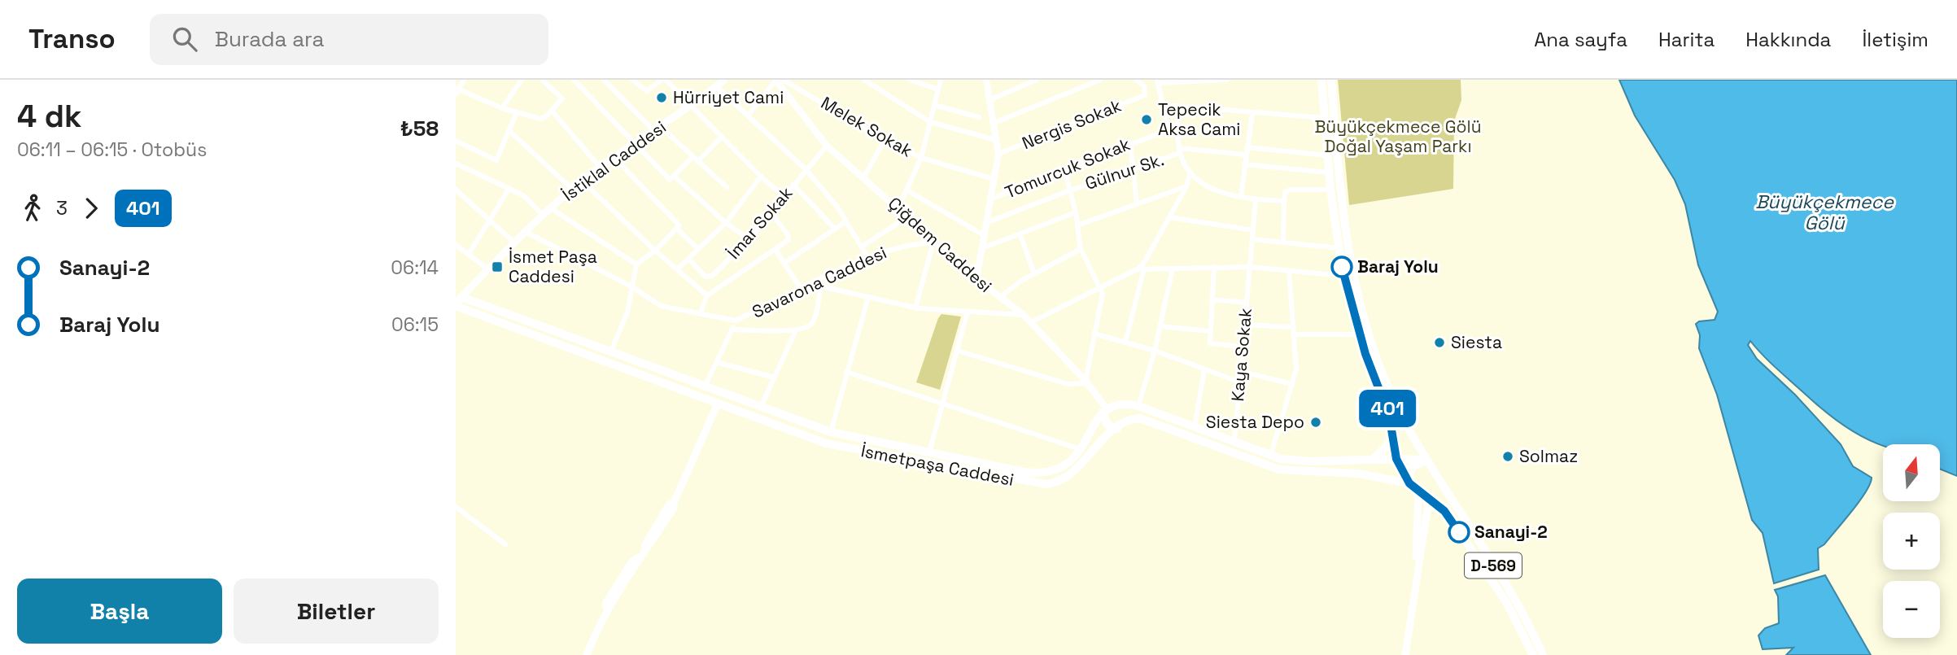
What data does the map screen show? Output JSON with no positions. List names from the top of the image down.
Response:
{
  "streets": {
    "highway": ["D-569"],
    "main road": ["İstiklal Caddesi", "İsmetpaşa Caddesi"],
    "street": [
      "Nergis Sokak",
      "Melek Sokak",
      "Tomurcuk Sokak",
      "Gülnur Sk.",
      "İmar Sokak",
      "Çiğdem Caddesi",
      "Savarona Caddesi",
      "Kaya Sokak"
    ]
  },
  "crossings": [
    ["İstiklal Caddesi", "İsmetpaşa Caddesi"],
    ["İmar Sokak", "Çiğdem Caddesi"],
    ["Çiğdem Caddesi", "Savarona Caddesi"],
    ["Çiğdem Caddesi", "İsmetpaşa Caddesi"]
  ],
  "water": ["Büyükçekmece Gölü"],
  "parks": ["Büyükçekmece Gölü Doğal Yaşam Parkı"],
  "places": {
    "other": [
      "Hürriyet Cami",
      "Tepecik Aksa Cami",
      "Baraj Yolu",
      "Siesta",
      "Siesta Depo",
      "Solmaz",
      "Sanayi-2"
    ],
    "transit": ["İsmet Paşa Caddesi"]
  },
  "lines": ["bus line 401"],
  "north": "top",
  "page": {
    "header": "Transo",
    "search": "Burada ara",
    "nav": [
      "Ana sayfa",
      "Harita",
      "Hakkında",
      "İletişim"
    ],
    "heading": ["4 dk", "06:11 – 06:15 · Otobüs", "₺58"],
    "on_map": "401",
    "legs": ["3", "401"],
    "list": [
      {
        "name": "Sanayi-2",
        "value": "06:14"
      },
      {
        "name": "Baraj Yolu",
        "value": "06:15"
      }
    ],
    "map_buttons": ["+", "−"],
    "buttons": ["Başla", "Biletler"]
  }
}
